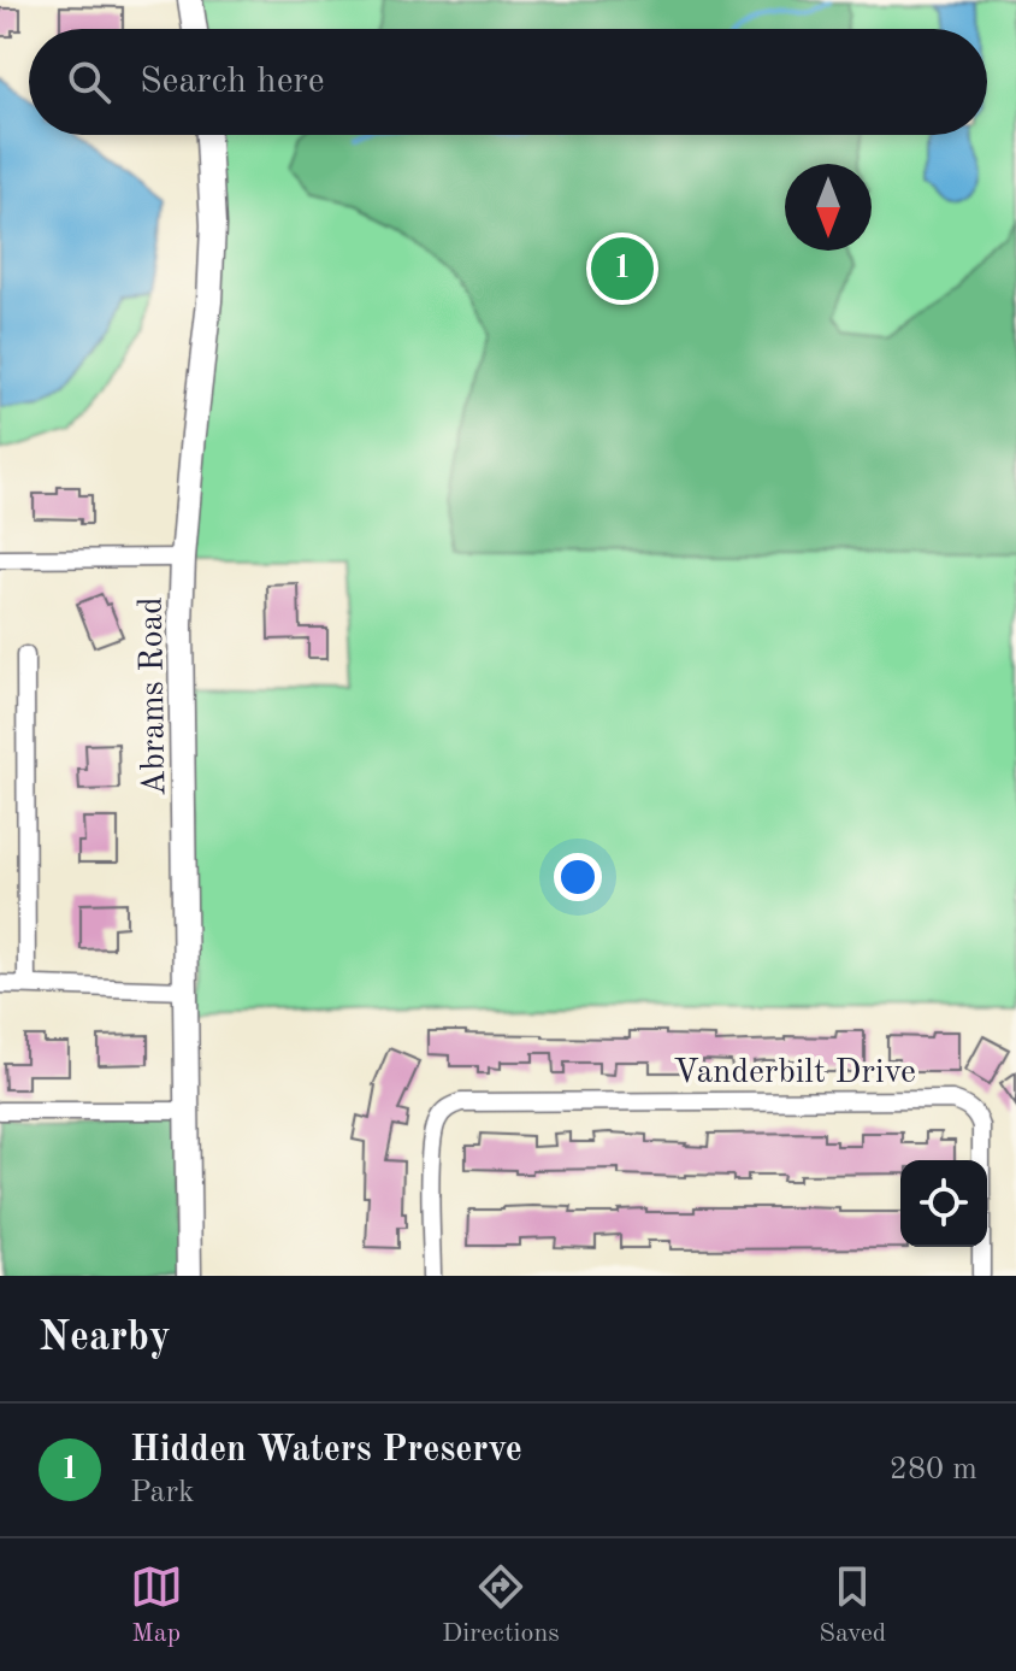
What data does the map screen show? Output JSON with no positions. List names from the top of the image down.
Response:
{
  "streets": {
    "street": ["Abrams Road", "Vanderbilt Drive"]
  },
  "north": "bottom",
  "page": {
    "search": "Search here",
    "pins": "1",
    "heading": "Nearby",
    "list": [
      {
        "mark": "1",
        "name": "Hidden Waters Preserve",
        "note": "Park",
        "value": "280 m"
      }
    ],
    "nav": ["Map", "Directions", "Saved"]
  }
}
